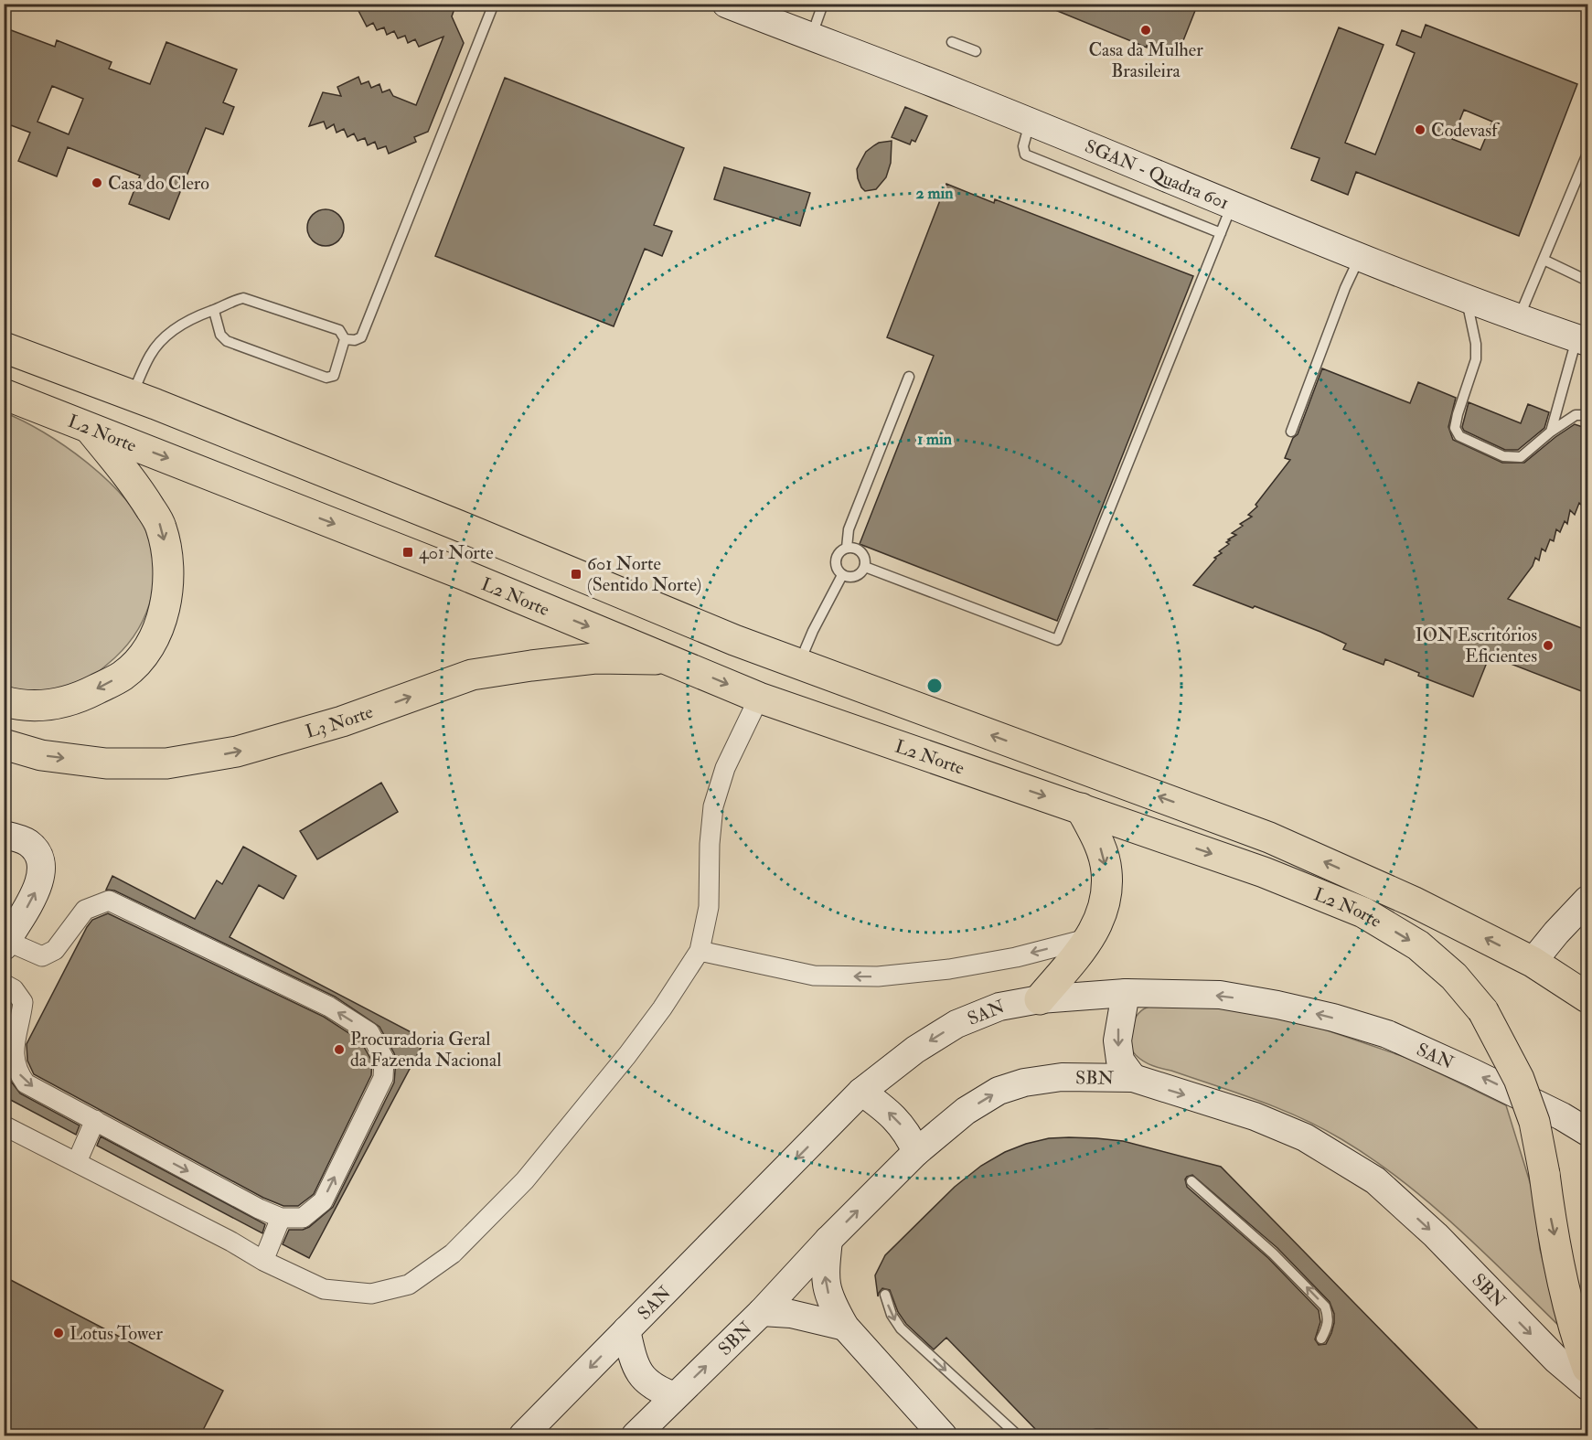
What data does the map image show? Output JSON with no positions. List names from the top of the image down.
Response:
{
  "streets": {
    "main road": [
      "SGAN - Quadra 601",
      "L2 Norte",
      "L3 Norte",
      "SAN",
      "SBN"
    ]
  },
  "crossings": [
    ["L2 Norte", "L3 Norte"]
  ],
  "one_way": ["L3 Norte", "SAN", "SBN"],
  "places": {
    "other": [
      "Casa da Mulher Brasileira",
      "Codevasf",
      "Casa do Clero",
      "ION Escritórios Eficientes",
      "Procuradoria Geral da Fazenda Nacional",
      "Lotus Tower"
    ],
    "transit": ["401 Norte", "601 Norte (Sentido Norte)"]
  },
  "rings": ["2 min", "1 min"]
}
